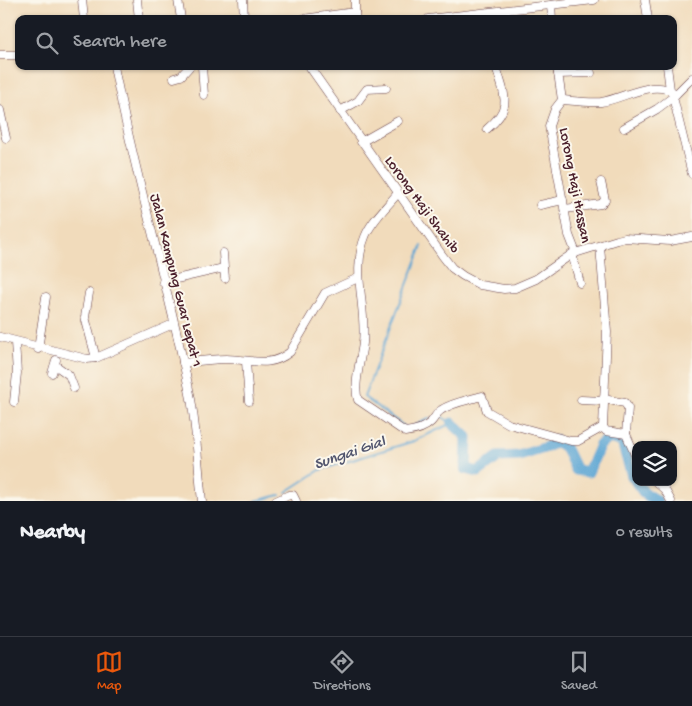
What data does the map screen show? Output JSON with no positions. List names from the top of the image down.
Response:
{
  "streets": {
    "street": ["Lorong Haji Hassan", "Lorong Haji Shahib", "Jalan Kampung Guar Lepat 1"]
  },
  "crossings": [
    ["Lorong Haji Hassan", "Lorong Haji Shahib"]
  ],
  "water": ["Sungai Gial"],
  "page": {
    "search": "Search here",
    "heading": ["Nearby", "0 results"],
    "nav": ["Map", "Directions", "Saved"]
  }
}
